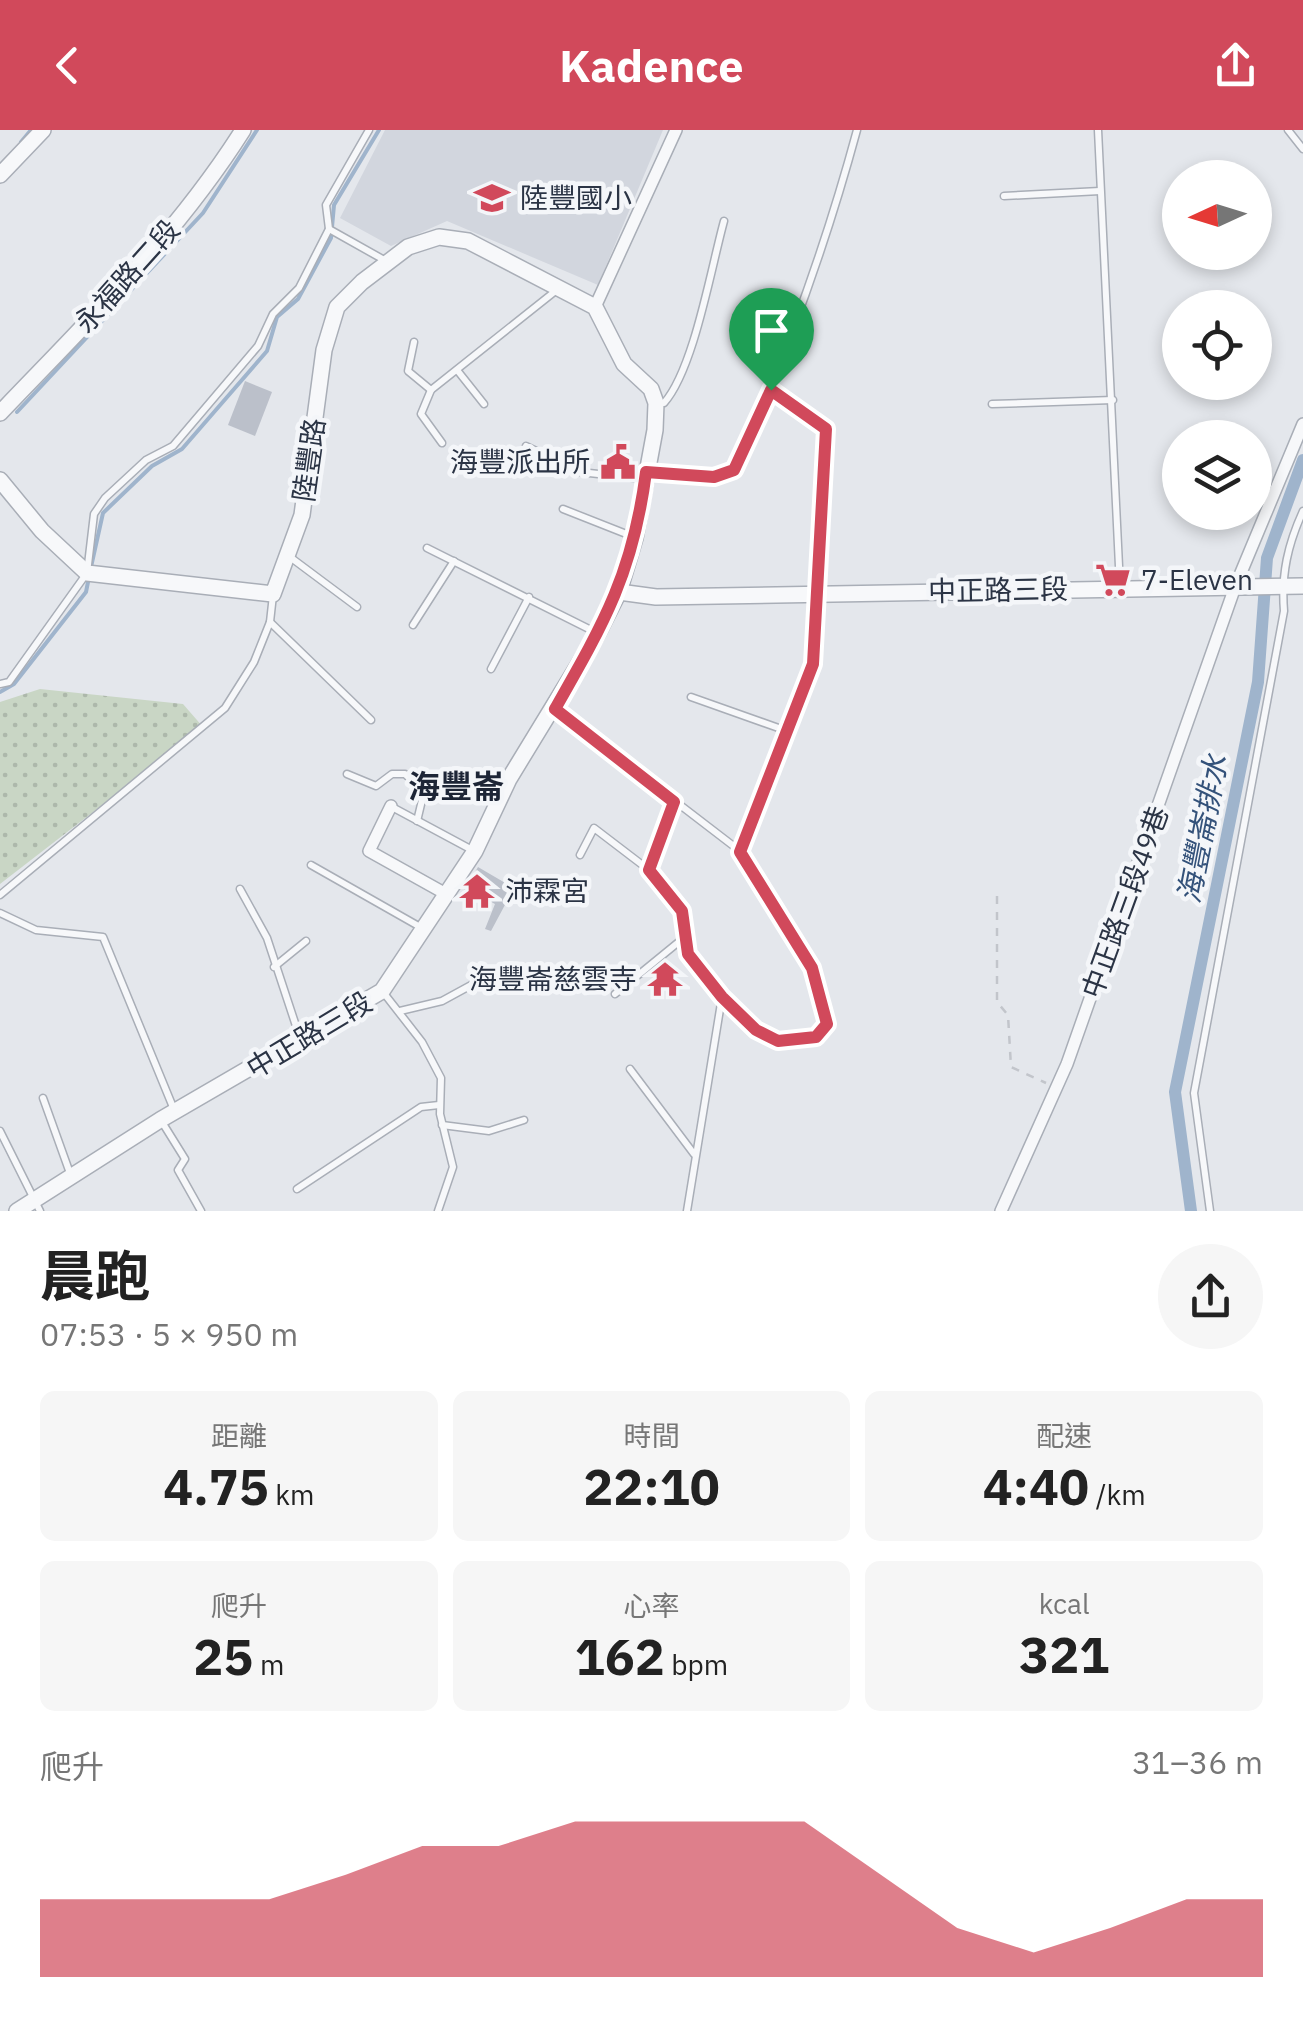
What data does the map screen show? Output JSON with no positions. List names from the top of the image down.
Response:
{
  "streets": {
    "street": [
      "永福路二段",
      "陸豐路",
      "中正路三段",
      "中正路三段49巷"
    ]
  },
  "crossings": [
    ["中正路三段", "中正路三段49巷"]
  ],
  "districts": ["海豐崙"],
  "water": ["海豐崙排水"],
  "places": {
    "school or university": ["陸豐國小"],
    "public building": ["海豐派出所"],
    "supermarket": ["7-Eleven"],
    "temple": ["沛霖宮", "海豐崙慈雲寺"]
  },
  "north": "left",
  "page": {
    "header": "Kadence",
    "heading": ["晨跑", "07:53 · 5 × 950 m"],
    "stats": [
      ["距離", "4.75 km"],
      ["時間", "22:10"],
      ["配速", "4:40 /km"],
      ["爬升", "25 m"],
      ["心率", "162 bpm"],
      ["kcal", "321"]
    ],
    "chart": ["爬升", "31–36 m"]
  }
}
